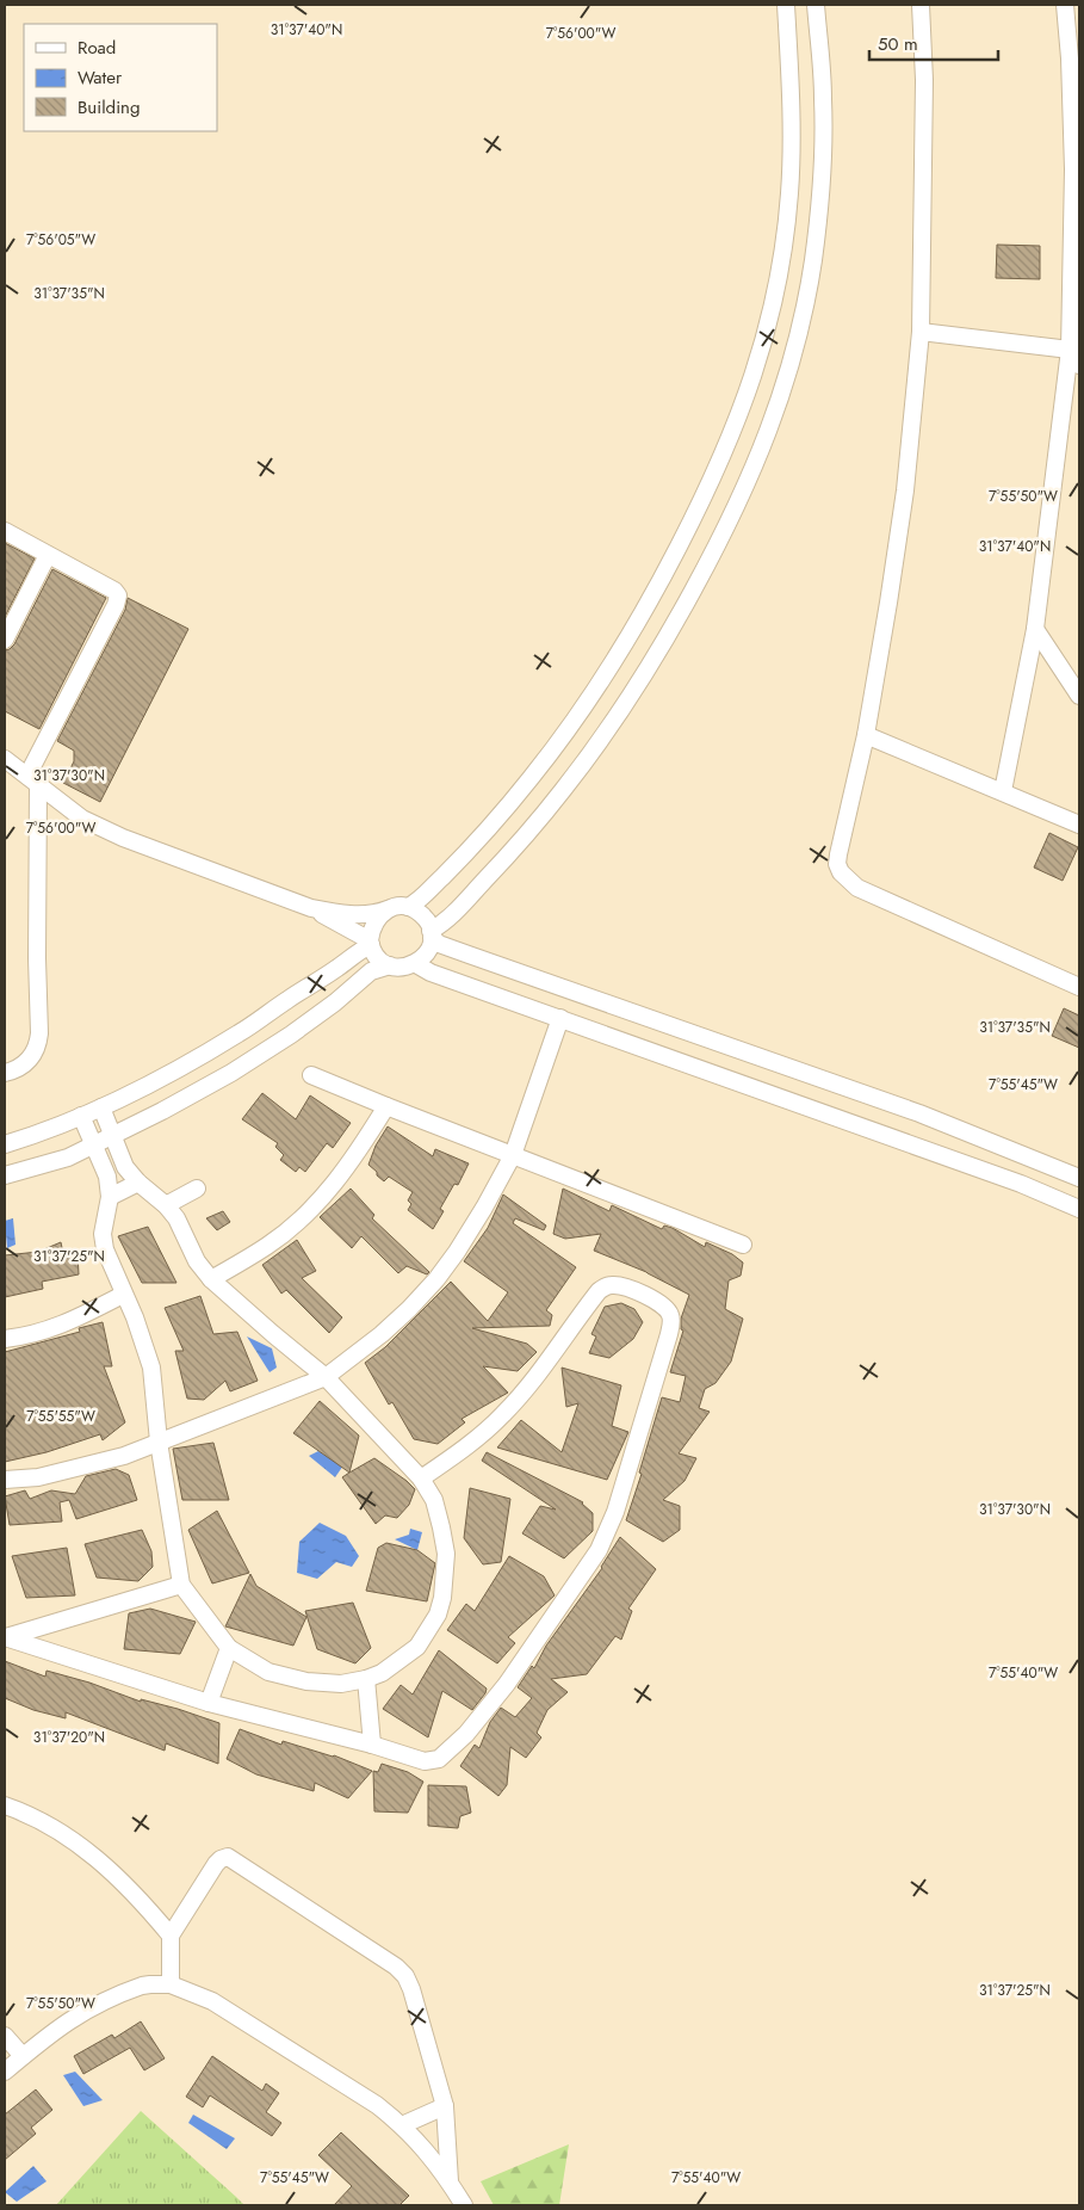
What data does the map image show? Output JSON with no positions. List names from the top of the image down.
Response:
{
  "legend": ["Road", "Water", "Building"],
  "scale_bar": "50 m",
  "coordinates": [
    "31°37'40\"N",
    "7°56'00\"W",
    "7°56'05\"W",
    "31°37'35\"N",
    "7°55'50\"W",
    "31°37'30\"N",
    "7°55'45\"W",
    "31°37'25\"N",
    "7°55'55\"W",
    "7°55'40\"W",
    "31°37'20\"N"
  ]
}
